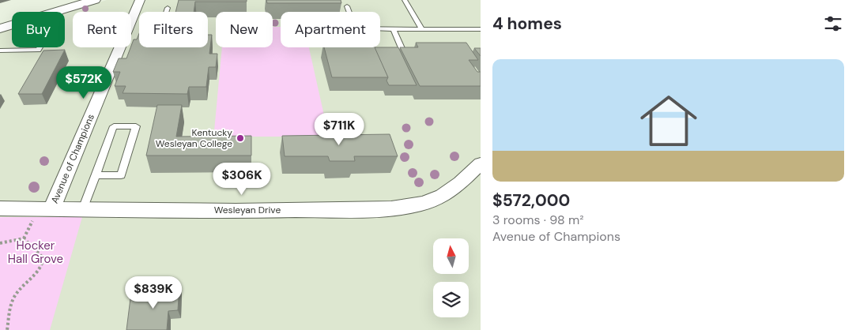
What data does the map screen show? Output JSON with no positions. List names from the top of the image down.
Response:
{
  "streets": {
    "street": ["Avenue of Champions", "Wesleyan Drive"]
  },
  "crossings": [
    ["Avenue of Champions", "Wesleyan Drive"]
  ],
  "parks": ["Hocker Hall Grove"],
  "places": ["Kentucky Wesleyan College"],
  "north": "top",
  "page": {
    "heading": "4 homes",
    "chip": [
      "Buy",
      "Rent",
      "Filters",
      "New",
      "Apartment"
    ],
    "list": [
      {
        "name": "$572,000",
        "note": "3 rooms · 98 m² · Avenue of Champions"
      }
    ],
    "price": [
      "$572K",
      "$711K",
      "$306K",
      "$839K"
    ]
  }
}
